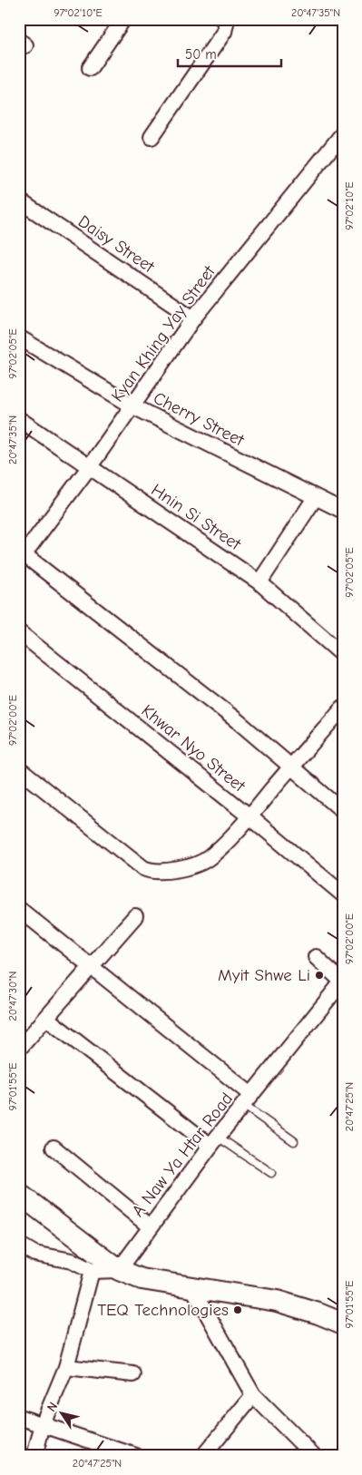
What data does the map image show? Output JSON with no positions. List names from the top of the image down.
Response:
{
  "streets": {
    "street": [
      "Daisy Street",
      "Kyan Khing Yay Street",
      "Cherry Street",
      "Hnin Si Street",
      "Khwar Nyo Street",
      "A Naw Ya Htar Road"
    ]
  },
  "crossings": [
    ["Daisy Street", "Kyan Khing Yay Street"],
    ["Kyan Khing Yay Street", "Cherry Street"],
    ["Kyan Khing Yay Street", "Hnin Si Street"]
  ],
  "places": ["Myit Shwe Li", "TEQ Technologies"],
  "scale_bar": "50 m",
  "north": "top left",
  "coordinates": [
    "97°02'10\"E",
    "20°47'35\"N",
    "97°02'05\"E",
    "97°02'00\"E",
    "20°47'30\"N",
    "97°01'55\"E",
    "20°47'25\"N"
  ]
}
